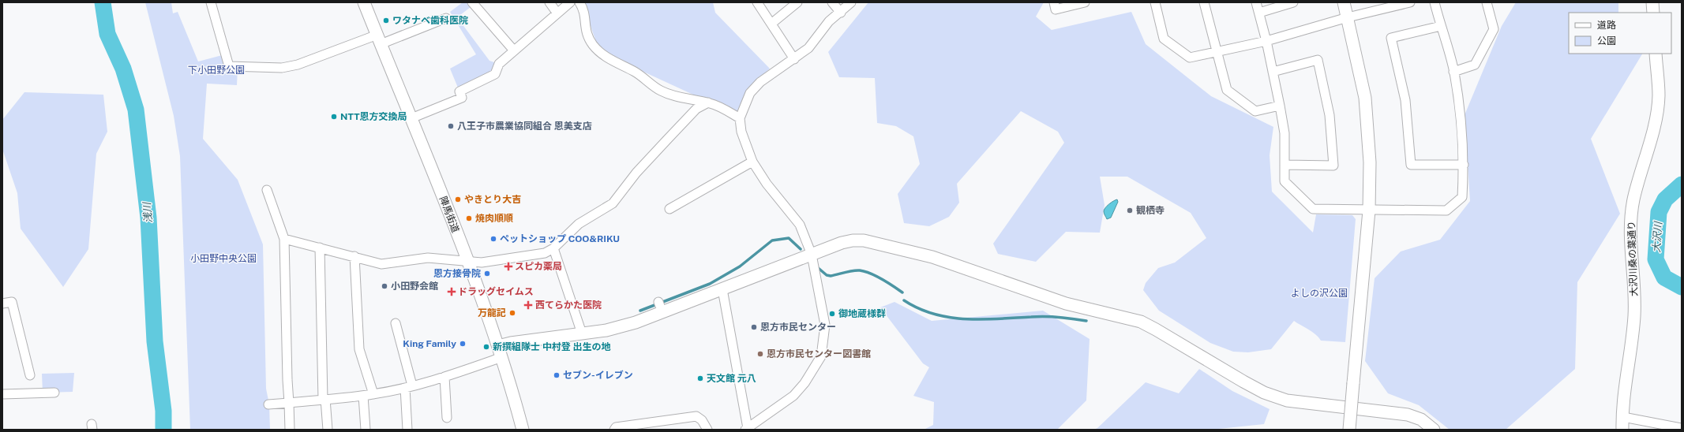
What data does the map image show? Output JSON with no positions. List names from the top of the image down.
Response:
{
  "streets": {
    "street": ["陣馬街道", "大沢川桑の葉通り"]
  },
  "water": ["浅川", "大沢川"],
  "parks": ["下小田野公園", "小田野中央公園", "よしの沢公園"],
  "places": {
    "other": [
      "ワタナベ歯科医院",
      "NTT恩方交換局",
      "八王子市農業協同組合 恩美支店",
      "やきとり大吉",
      "観栖寺",
      "焼肉順順",
      "ペットショップ COO&RIKU",
      "恩方接骨院",
      "小田野会館",
      "万龍記",
      "御地蔵様群",
      "恩方市民センター",
      "King Family",
      "新撰組隊士 中村登 出生の地",
      "恩方市民センター図書館",
      "セブン-イレブン",
      "天文館 元八"
    ],
    "health": ["スピカ薬局", "ドラッグセイムス", "西てらかた医院"]
  },
  "legend": ["道路", "公園"]
}
